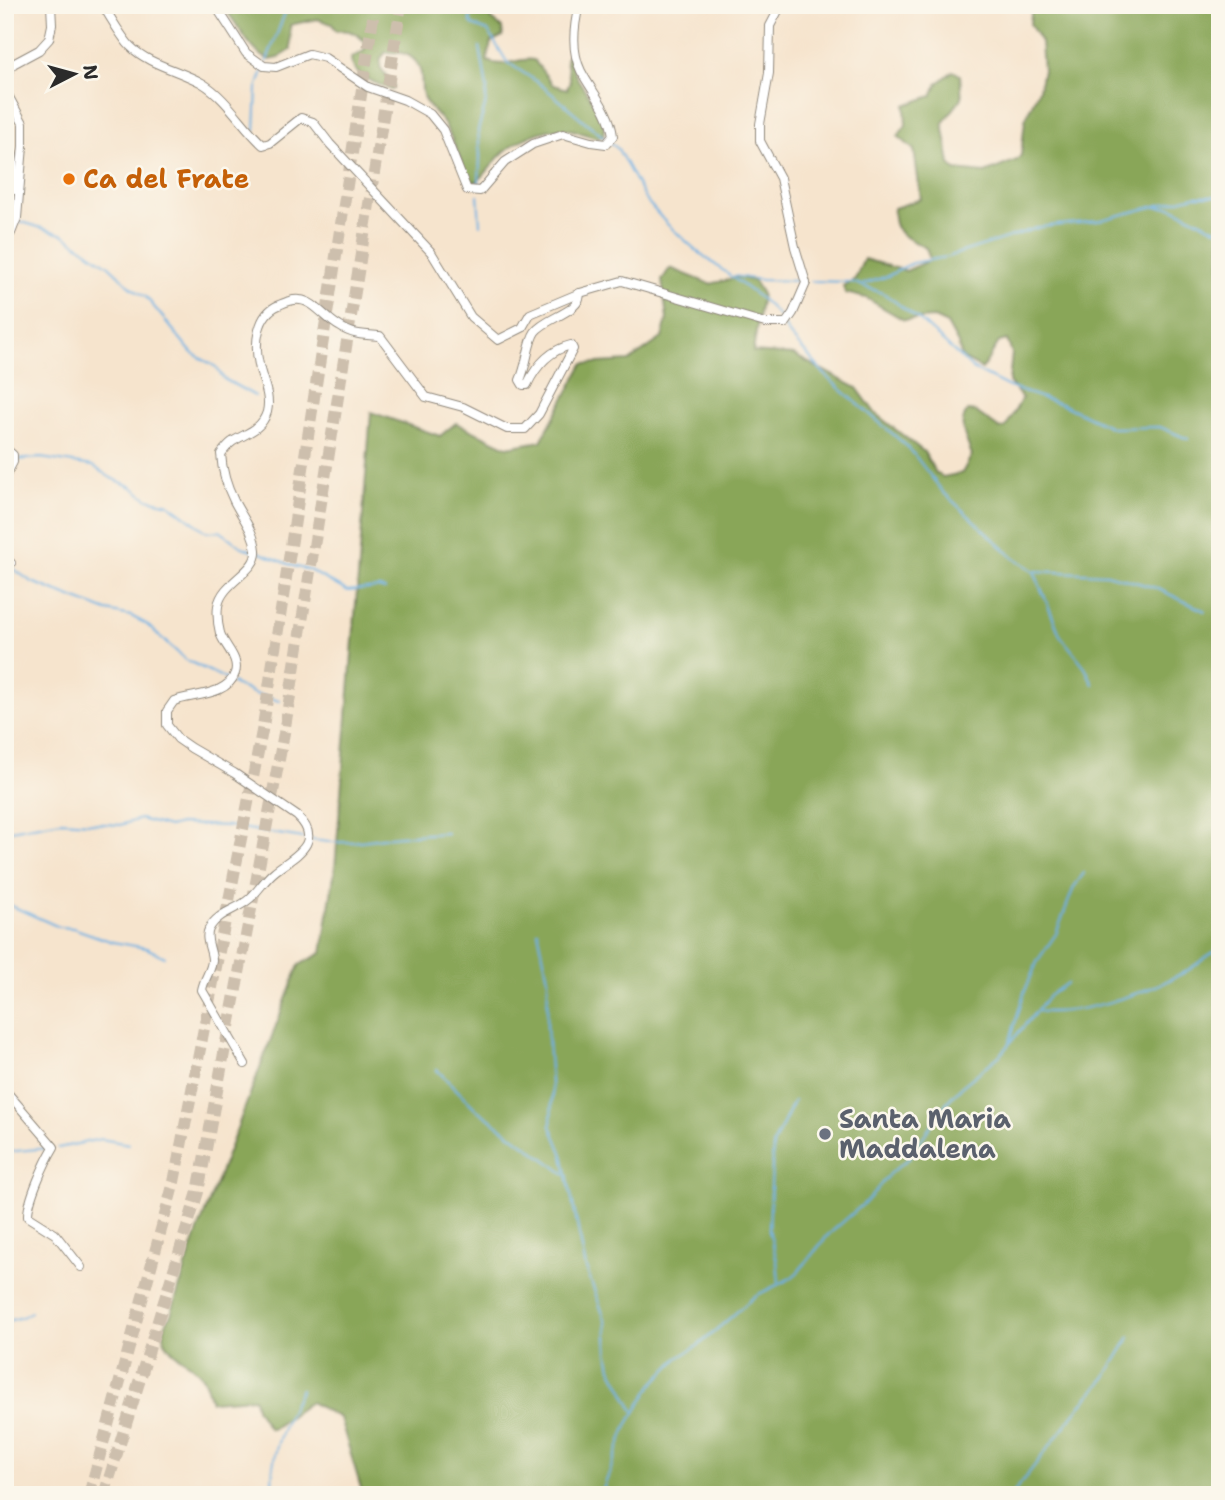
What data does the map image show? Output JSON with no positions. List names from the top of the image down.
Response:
{
  "places": ["Ca del Frate", "Santa Maria Maddalena"],
  "north": "right"
}
